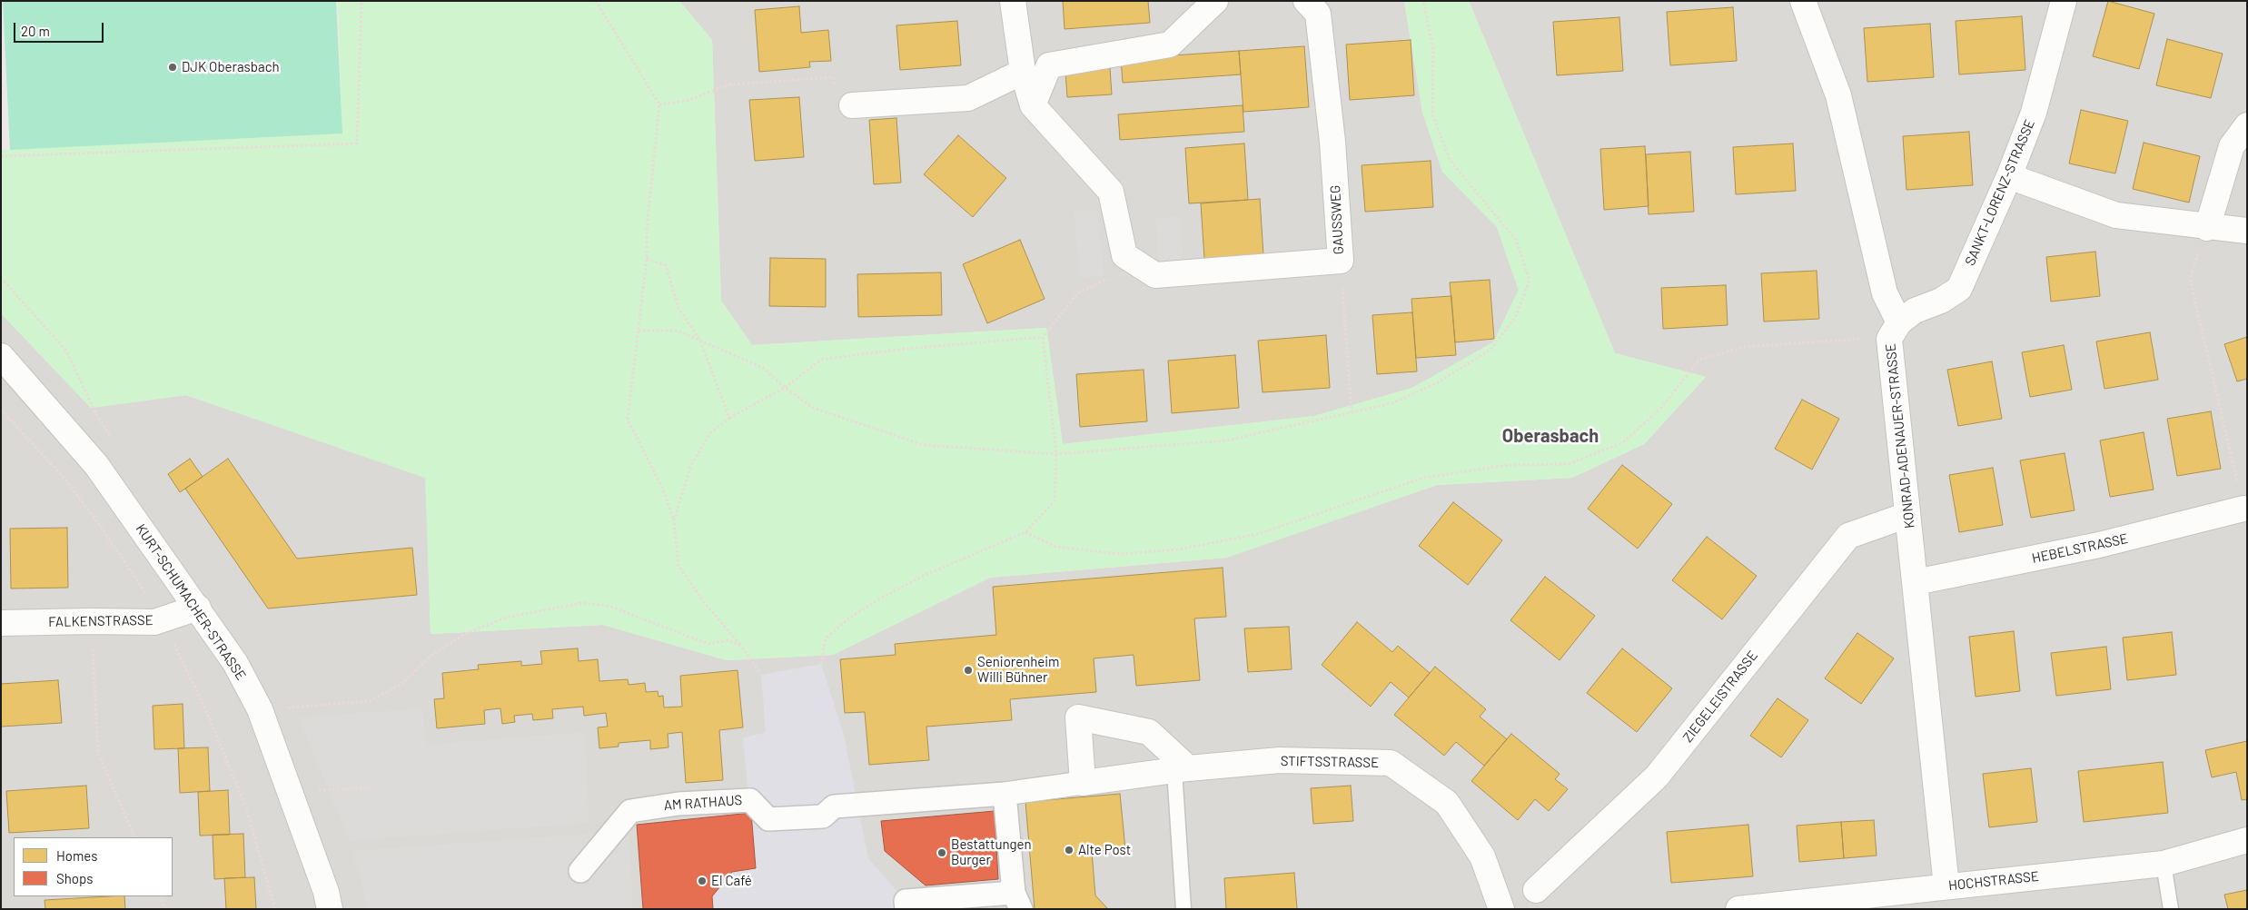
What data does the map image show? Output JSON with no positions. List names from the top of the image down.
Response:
{
  "streets": {
    "street": [
      "SANKT-LORENZ-STRASSE",
      "GAUSSWEG",
      "KONRAD-ADENAUER-STRASSE",
      "HEBELSTRASSE",
      "KURT-SCHUMACHER-STRASSE",
      "FALKENSTRASSE",
      "ZIEGELEISTRASSE",
      "STIFTSSTRASSE",
      "AM RATHAUS",
      "HOCHSTRASSE"
    ]
  },
  "crossings": [
    ["SANKT-LORENZ-STRASSE", "KONRAD-ADENAUER-STRASSE"],
    ["KONRAD-ADENAUER-STRASSE", "HEBELSTRASSE"],
    ["KONRAD-ADENAUER-STRASSE", "ZIEGELEISTRASSE"],
    ["KONRAD-ADENAUER-STRASSE", "HOCHSTRASSE"],
    ["KURT-SCHUMACHER-STRASSE", "FALKENSTRASSE"],
    ["STIFTSSTRASSE", "AM RATHAUS"]
  ],
  "districts": ["Oberasbach"],
  "places": [
    "DJK Oberasbach",
    "Seniorenheim Willi Bühner",
    "Alte Post",
    "Bestattungen Burger",
    "El Café"
  ],
  "legend": ["Homes", "Shops"],
  "scale_bar": "20 m"
}
